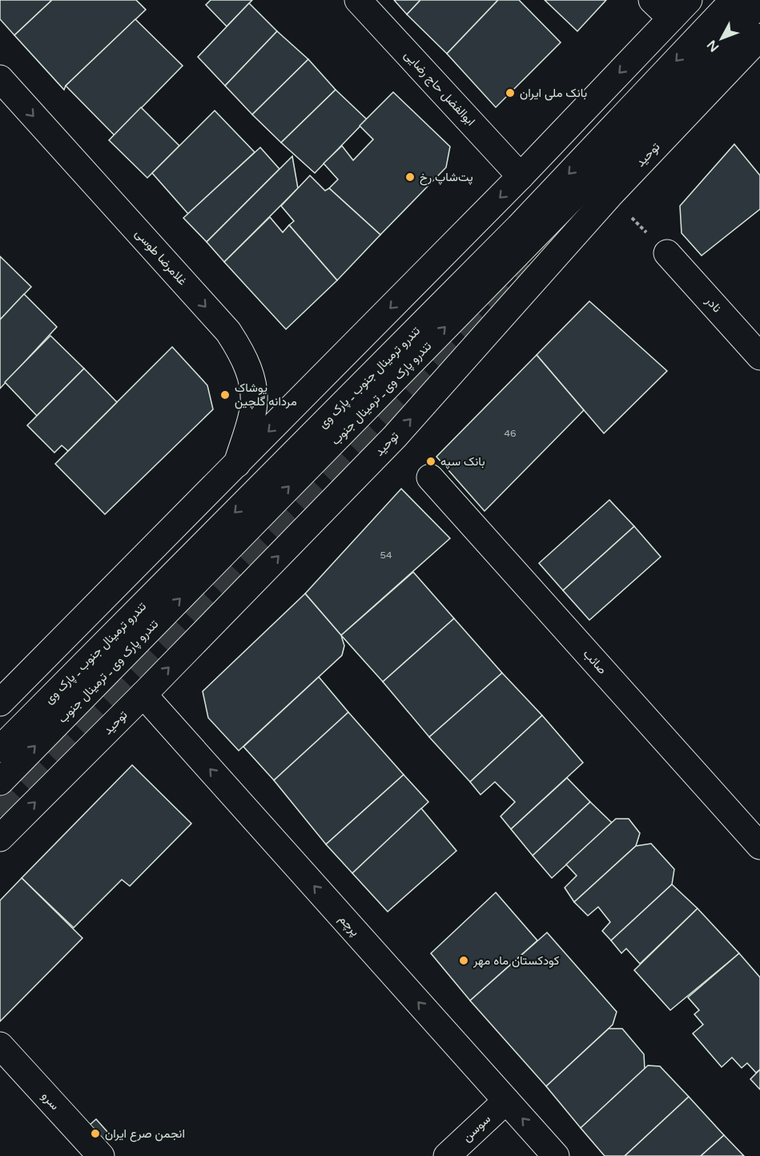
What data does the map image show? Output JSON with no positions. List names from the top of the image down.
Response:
{
  "streets": {
    "main road": [
      "ابوالفضل حاج رضایی",
      "توحید",
      "غلامرضا طوسی",
      "نادر",
      "تندرو ترمینال جنوب ـ پارک وی",
      "تندرو پارک وی ـ ترمینال جنوب",
      "صائب",
      "پرچم",
      "سرو",
      "سوسن"
    ]
  },
  "crossings": [
    ["توحید", "پرچم"],
    ["پرچم", "سوسن"]
  ],
  "one_way": ["غلامرضا طوسی", "پرچم"],
  "places": [
    "بانک ملی ایران",
    "پت‌شاپ رخ",
    "پوشاک مردانه گلچین",
    "بانک سپه",
    "کودکستان ماه مهر",
    "انجمن صرع ایران"
  ],
  "house_numbers": ["46", "54"],
  "north": "bottom left"
}
